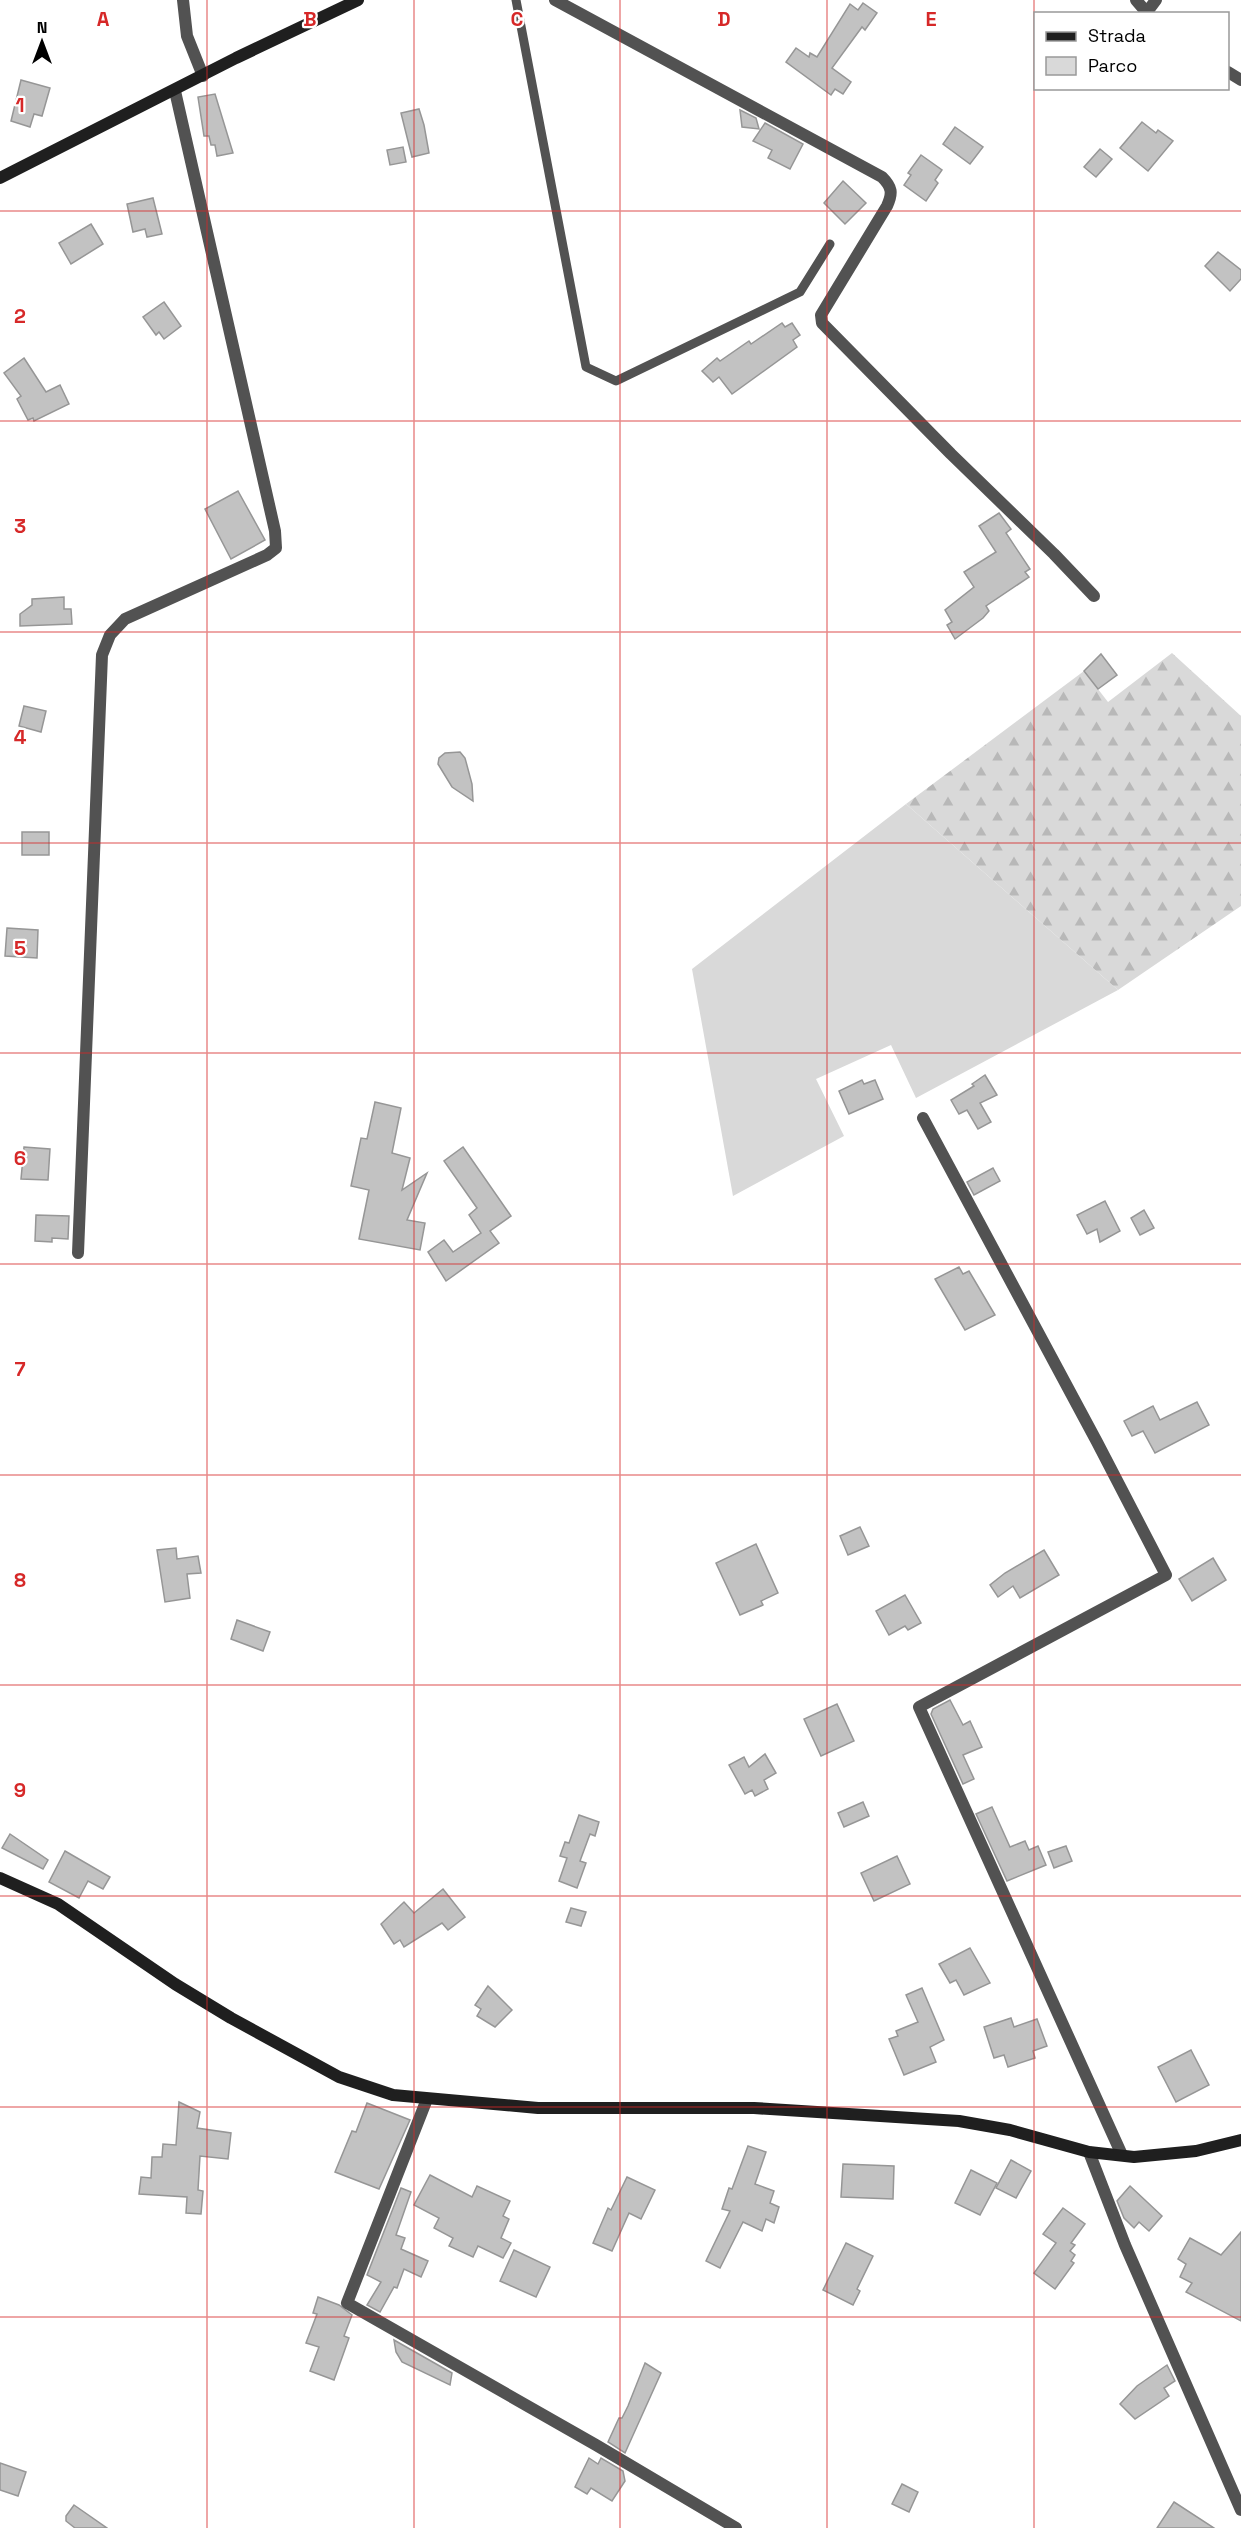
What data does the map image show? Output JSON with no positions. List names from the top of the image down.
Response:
{
  "legend": ["Strada", "Parco"],
  "north": "top",
  "grid": {
    "columns": [
      "A",
      "B",
      "C",
      "D",
      "E"
    ],
    "rows": [
      "1",
      "2",
      "3",
      "4",
      "5",
      "6",
      "7",
      "8",
      "9"
    ]
  }
}
